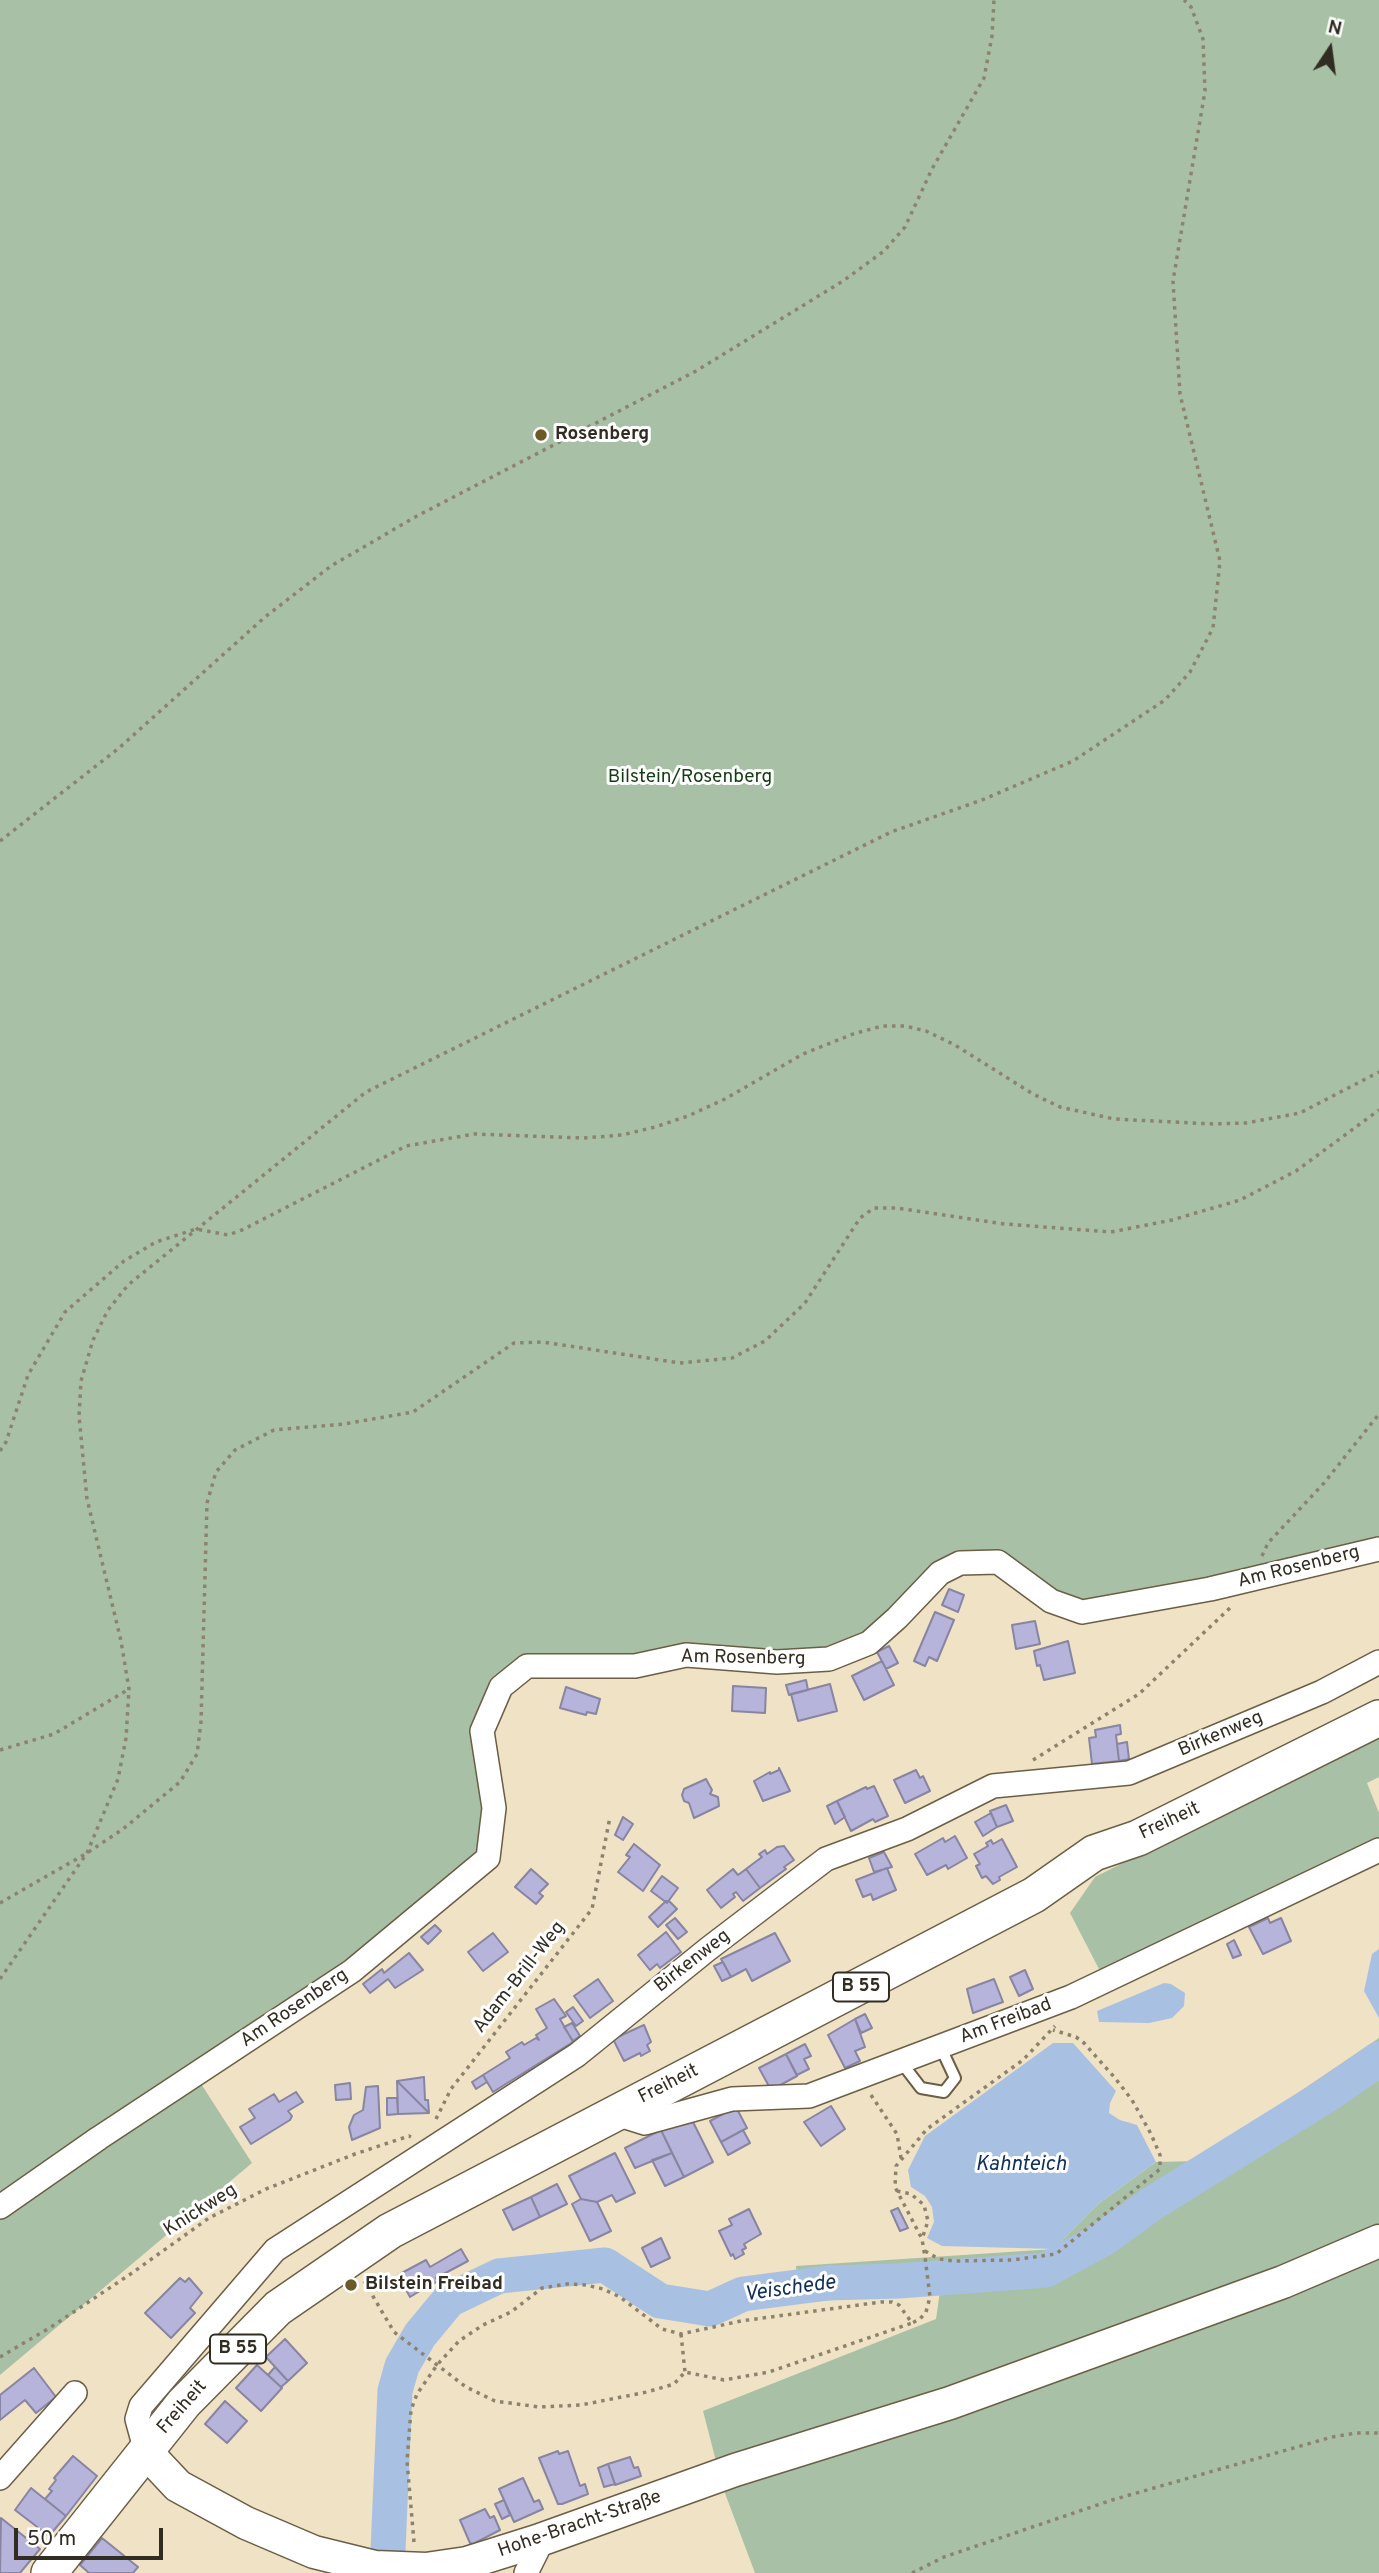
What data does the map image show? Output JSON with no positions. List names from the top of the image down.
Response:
{
  "streets": {
    "main road": ["Freiheit", "B 55", "Hohe-Bracht-Straße"],
    "street": ["Am Rosenberg", "Birkenweg", "Am Freibad"],
    "path": ["Adam-Brill-Weg", "Knickweg"]
  },
  "crossings": [
    ["Birkenweg", "Freiheit"],
    ["Birkenweg", "Adam-Brill-Weg"],
    ["Birkenweg", "Knickweg"],
    ["Birkenweg", "Hohe-Bracht-Straße"],
    ["Freiheit", "Am Freibad"],
    ["Freiheit", "Hohe-Bracht-Straße"],
    ["Adam-Brill-Weg", "Knickweg"]
  ],
  "water": ["Kahnteich", "Veischede"],
  "parks": ["Bilstein/Rosenberg"],
  "places": ["Rosenberg", "Bilstein Freibad"],
  "scale_bar": "50 m",
  "north": "top"
}
